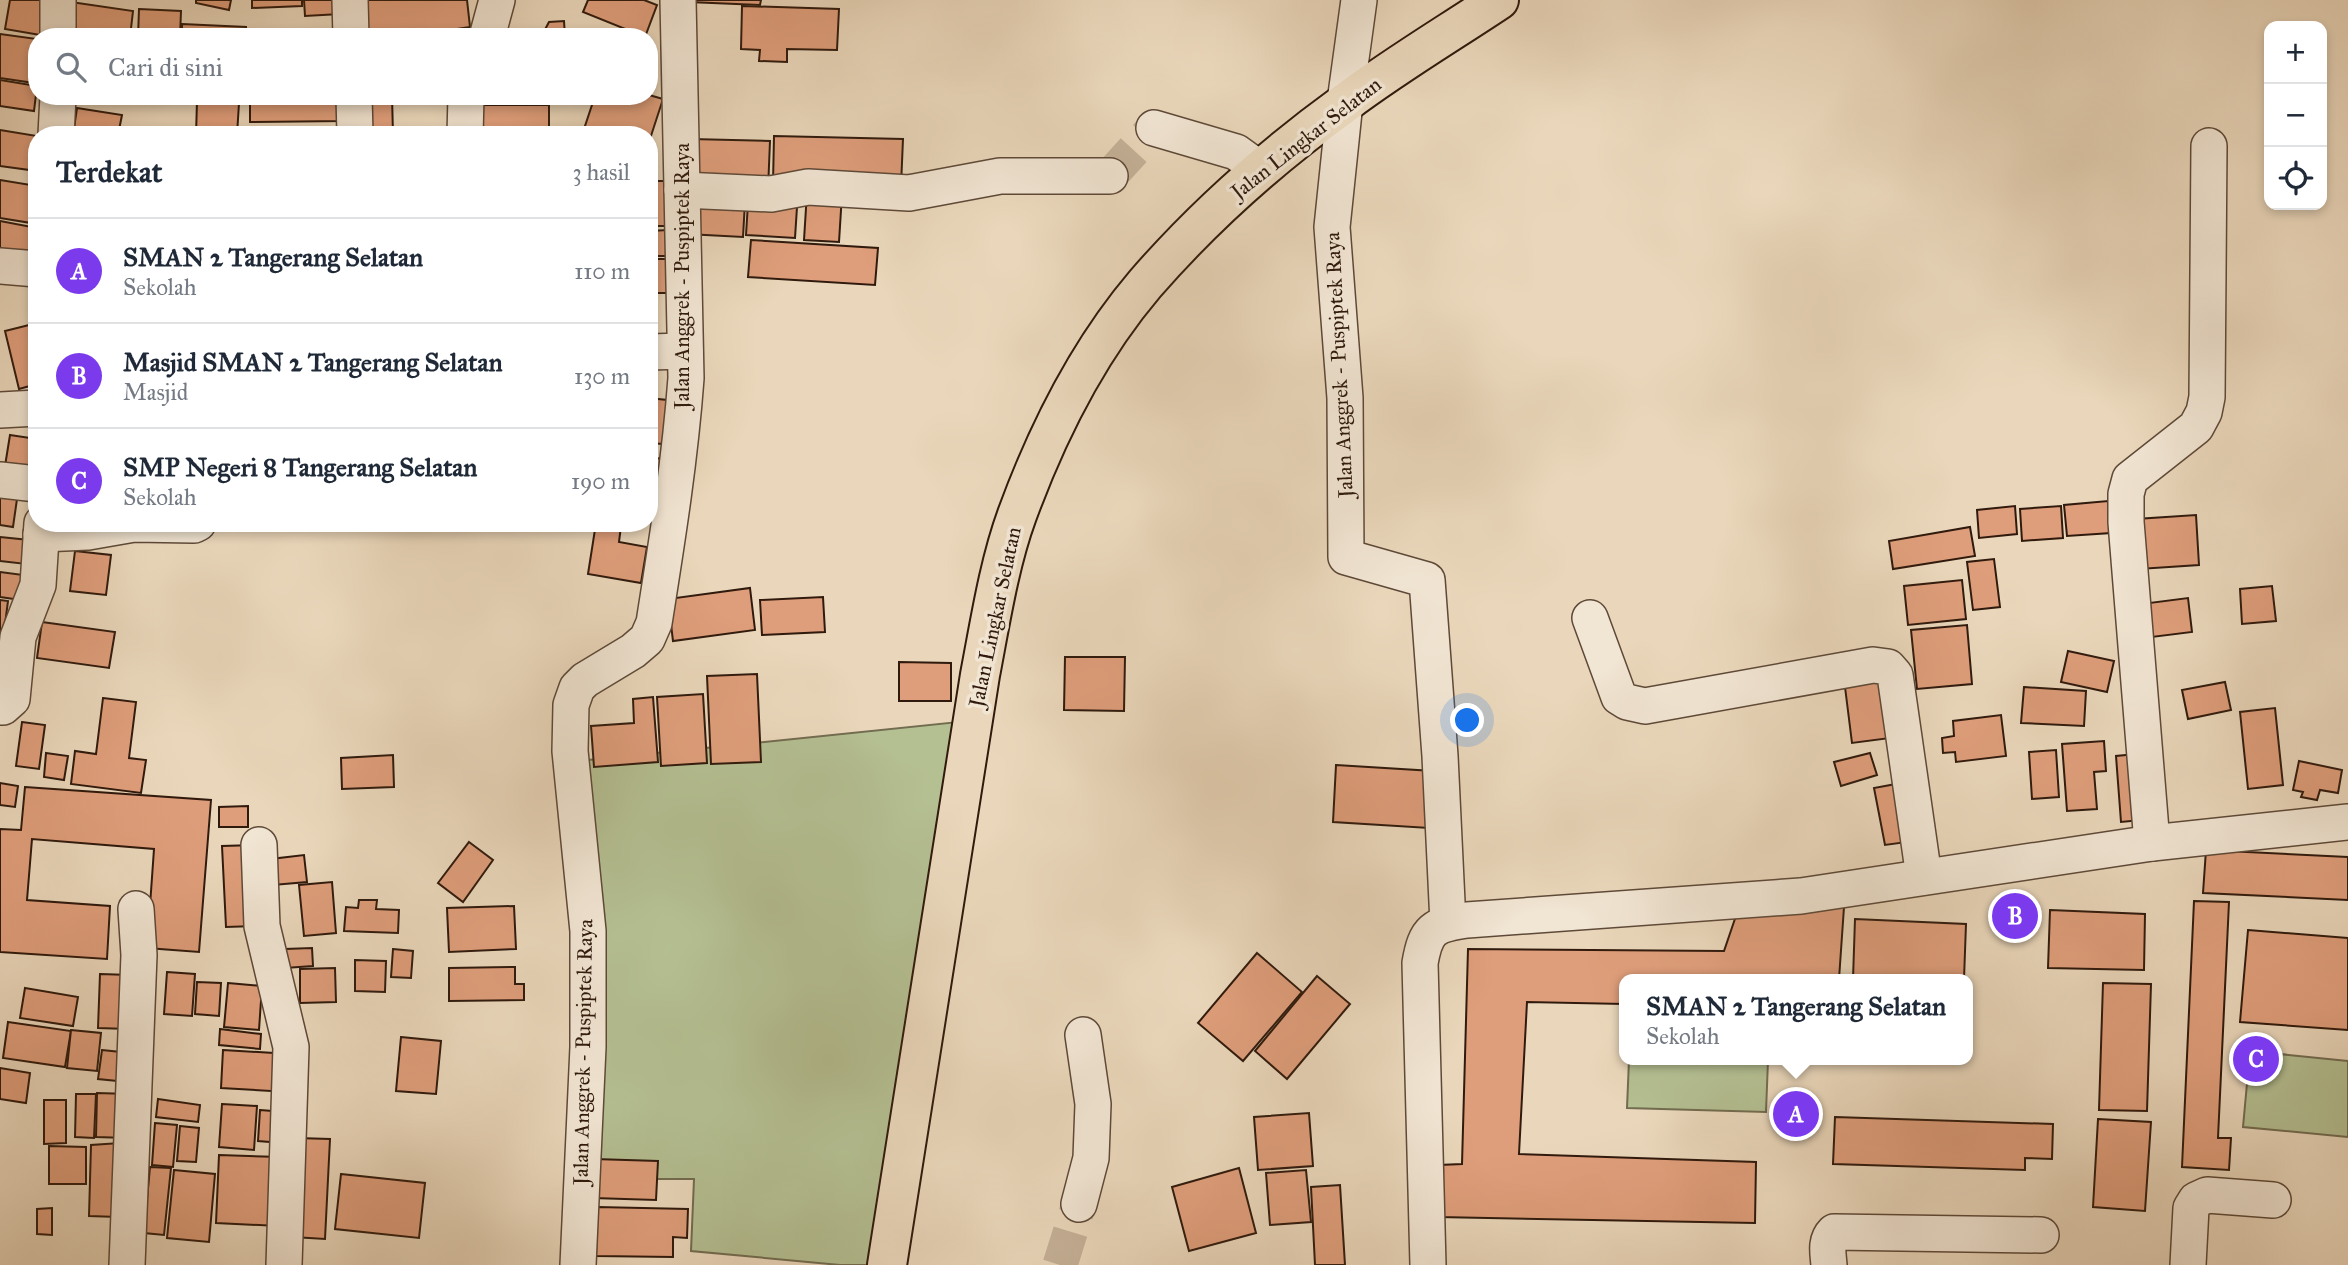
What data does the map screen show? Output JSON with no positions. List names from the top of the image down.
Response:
{
  "streets": {
    "main road": ["Jalan Lingkar Selatan"],
    "street": ["Jalan Anggrek - Puspiptek Raya"]
  },
  "crossings": [
    ["Jalan Lingkar Selatan", "Jalan Anggrek - Puspiptek Raya"]
  ],
  "page": {
    "map_buttons": ["+", "−"],
    "search": "Cari di sini",
    "heading": ["Terdekat", "3 hasil"],
    "list": [
      {
        "mark": "A",
        "name": "SMAN 2 Tangerang Selatan",
        "note": "Sekolah",
        "value": "110 m"
      },
      {
        "mark": "B",
        "name": "Masjid SMAN 2 Tangerang Selatan",
        "note": "Masjid",
        "value": "130 m"
      },
      {
        "mark": "C",
        "name": "SMP Negeri 8 Tangerang Selatan",
        "note": "Sekolah",
        "value": "190 m"
      }
    ],
    "pins": ["B", "C", "A"],
    "popup": ["SMAN 2 Tangerang Selatan", "Sekolah"]
  }
}
